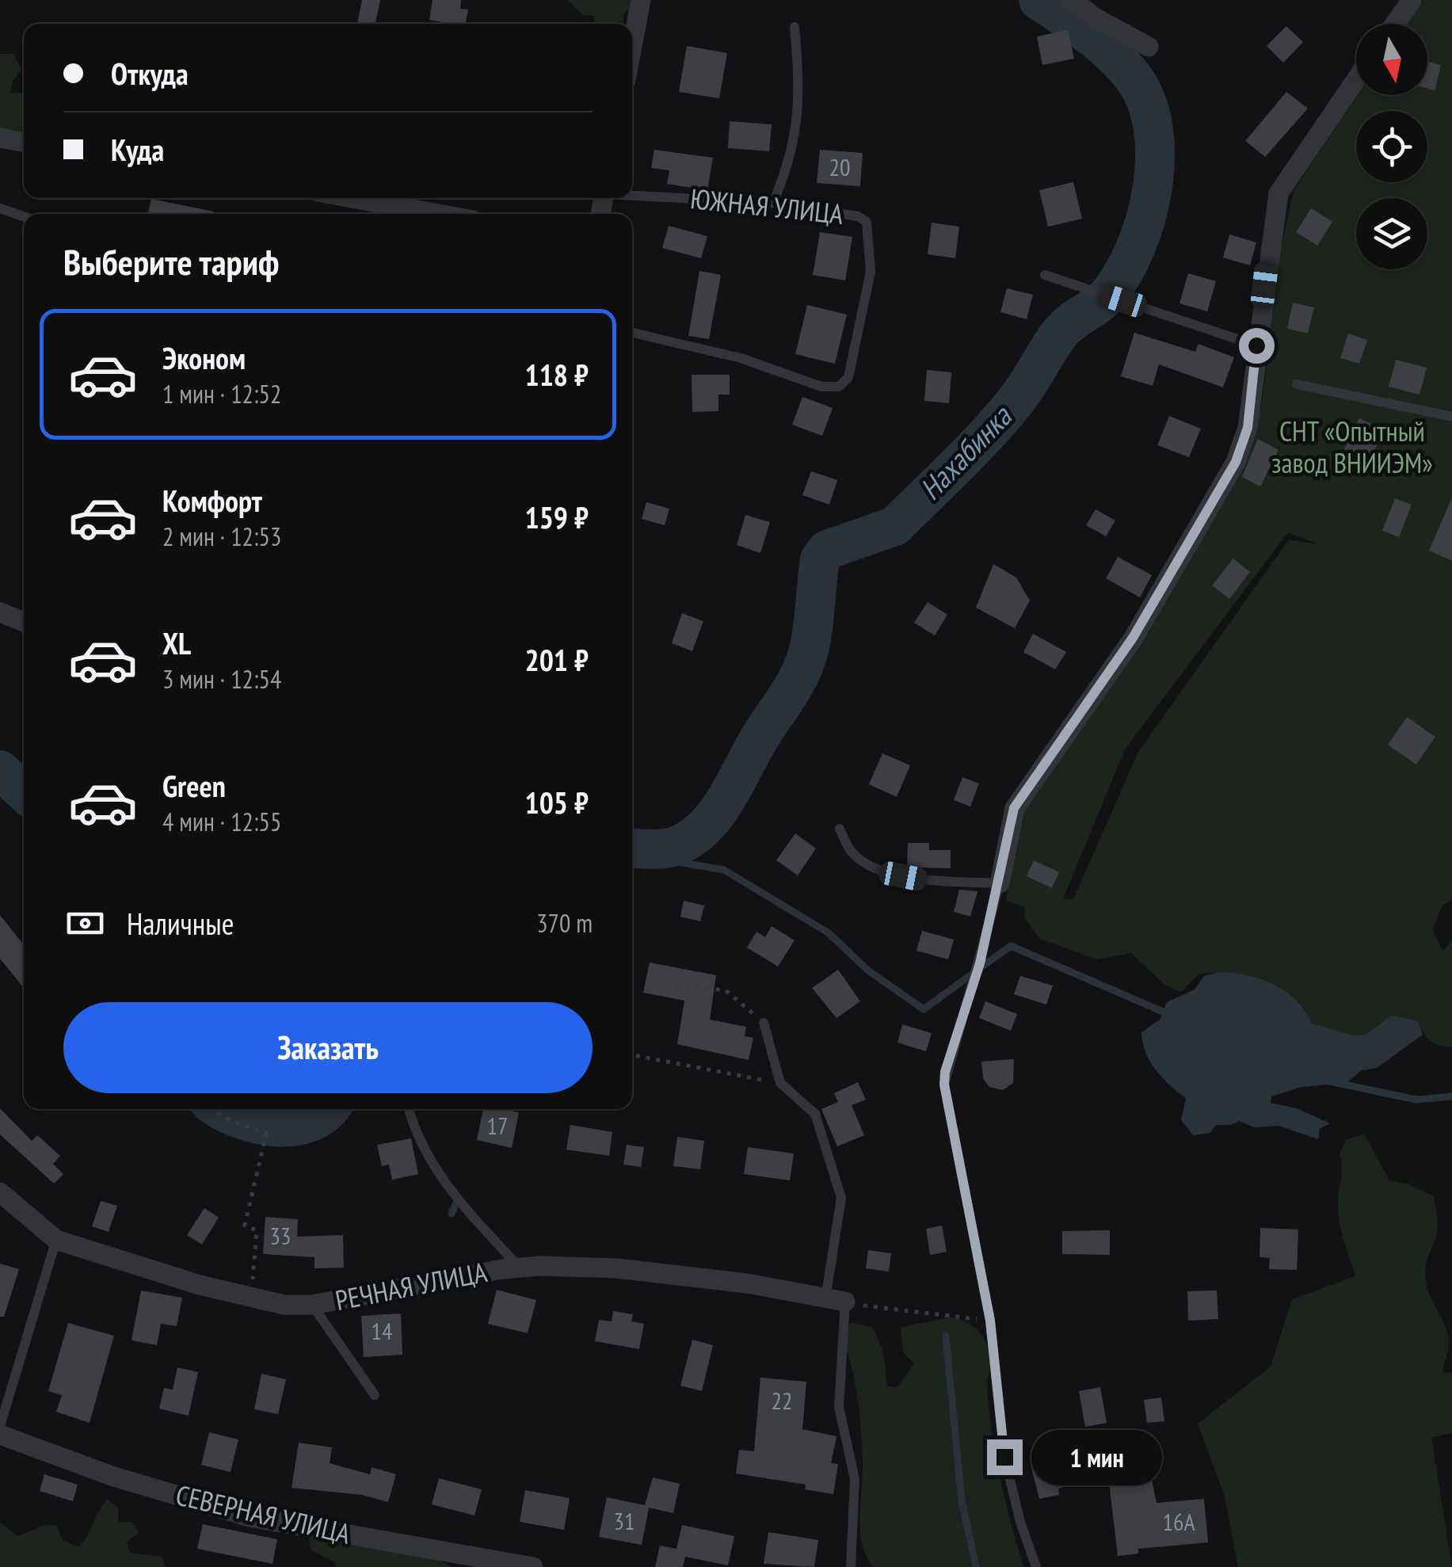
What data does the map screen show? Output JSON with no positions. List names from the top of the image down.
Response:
{
  "streets": {
    "street": ["РЕЧНАЯ УЛИЦА", "СЕВЕРНАЯ УЛИЦА"],
    "lane": ["ЮЖНАЯ УЛИЦА"]
  },
  "water": ["Нахабинка"],
  "parks": ["СНТ «Опытный завод ВНИИЭМ»"],
  "house_numbers": [
    "20",
    "17",
    "33",
    "14",
    "22",
    "31",
    "16А"
  ],
  "north": "bottom",
  "page": {
    "banner": ["Откуда", "Куда"],
    "heading": "Выберите тариф",
    "list": [
      {
        "name": "Эконом",
        "note": "1 мин · 12:52",
        "value": "118 ₽"
      },
      {
        "name": "Комфорт",
        "note": "2 мин · 12:53",
        "value": "159 ₽"
      },
      {
        "name": "XL",
        "note": "3 мин · 12:54",
        "value": "201 ₽"
      },
      {
        "name": "Green",
        "note": "4 мин · 12:55",
        "value": "105 ₽"
      }
    ],
    "pay": ["Наличные", "370 m"],
    "buttons": "Заказать",
    "bubble": "1 мин"
  }
}
